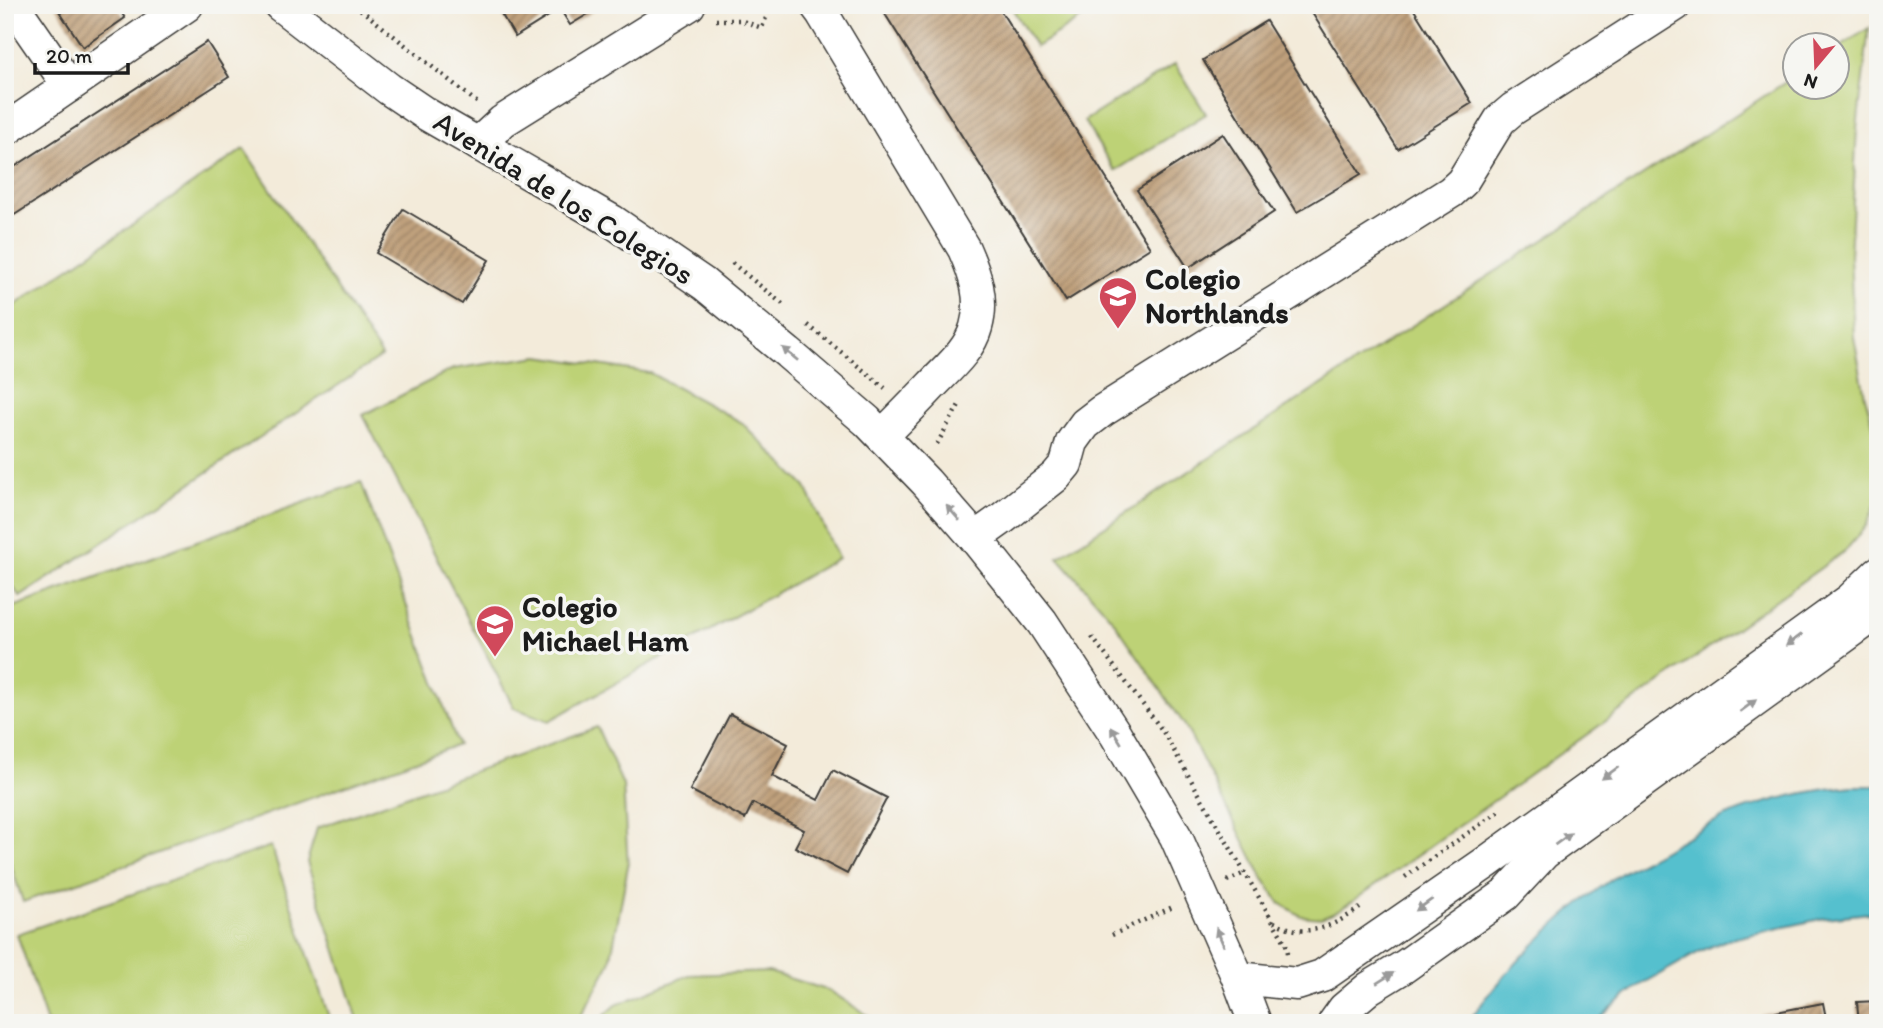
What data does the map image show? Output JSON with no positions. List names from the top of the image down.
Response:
{
  "streets": {
    "street": ["Avenida de los Colegios"]
  },
  "one_way": ["Avenida de los Colegios"],
  "places": {
    "school or university": ["Colegio Northlands", "Colegio Michael Ham"]
  },
  "scale_bar": "20 m",
  "north": "bottom"
}
